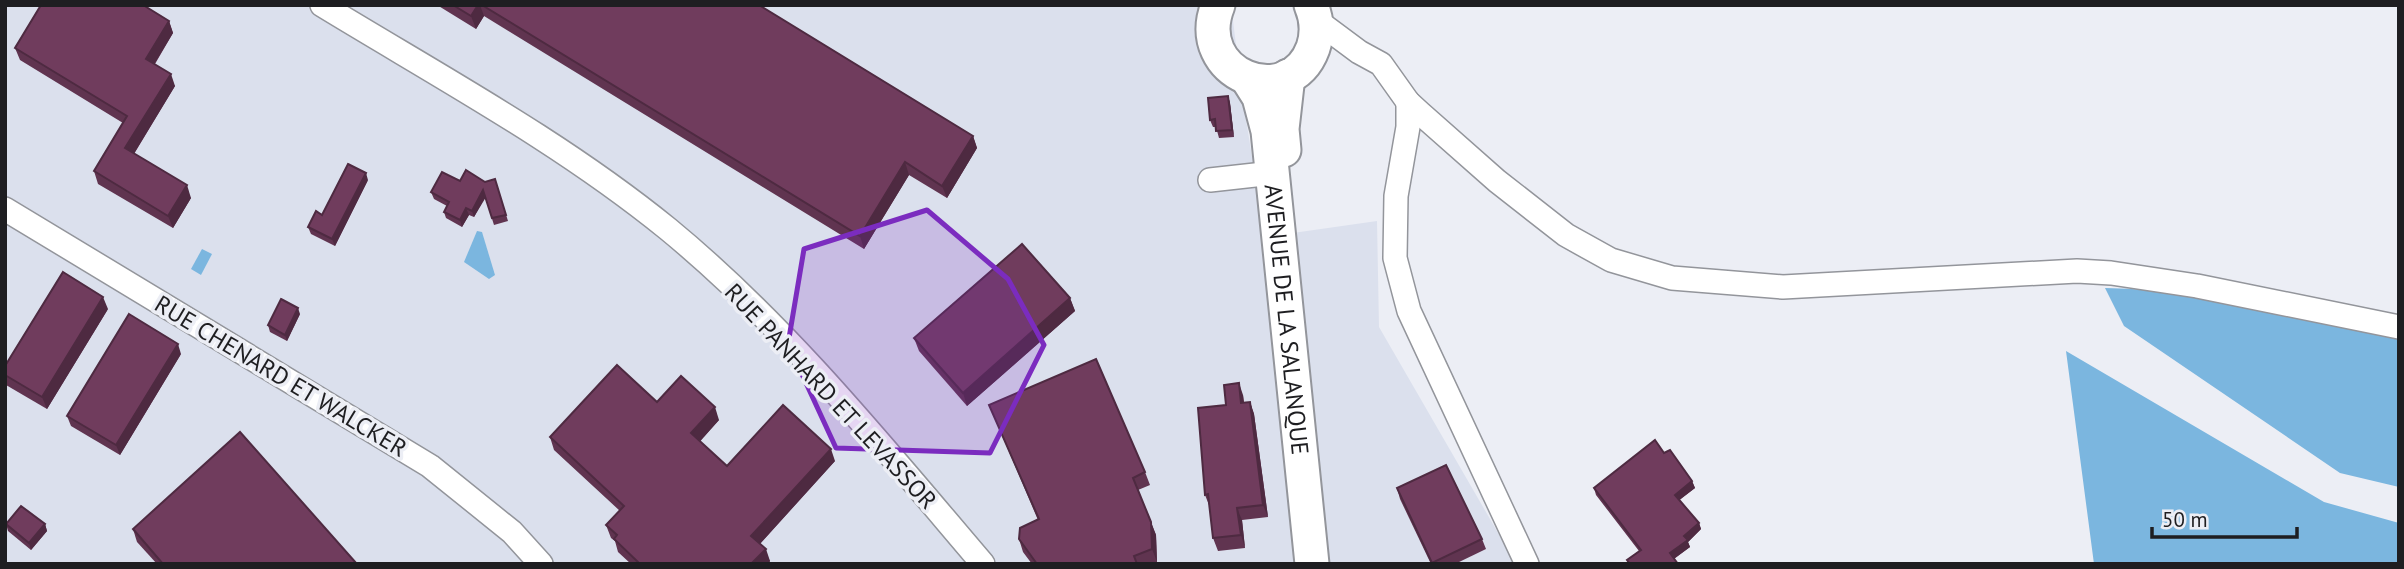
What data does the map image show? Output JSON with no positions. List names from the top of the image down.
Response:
{
  "streets": {
    "main road": ["AVENUE DE LA SALANQUE"],
    "street": ["RUE CHENARD ET WALCKER", "RUE PANHARD ET LEVASSOR"]
  },
  "scale_bar": "50 m"
}
